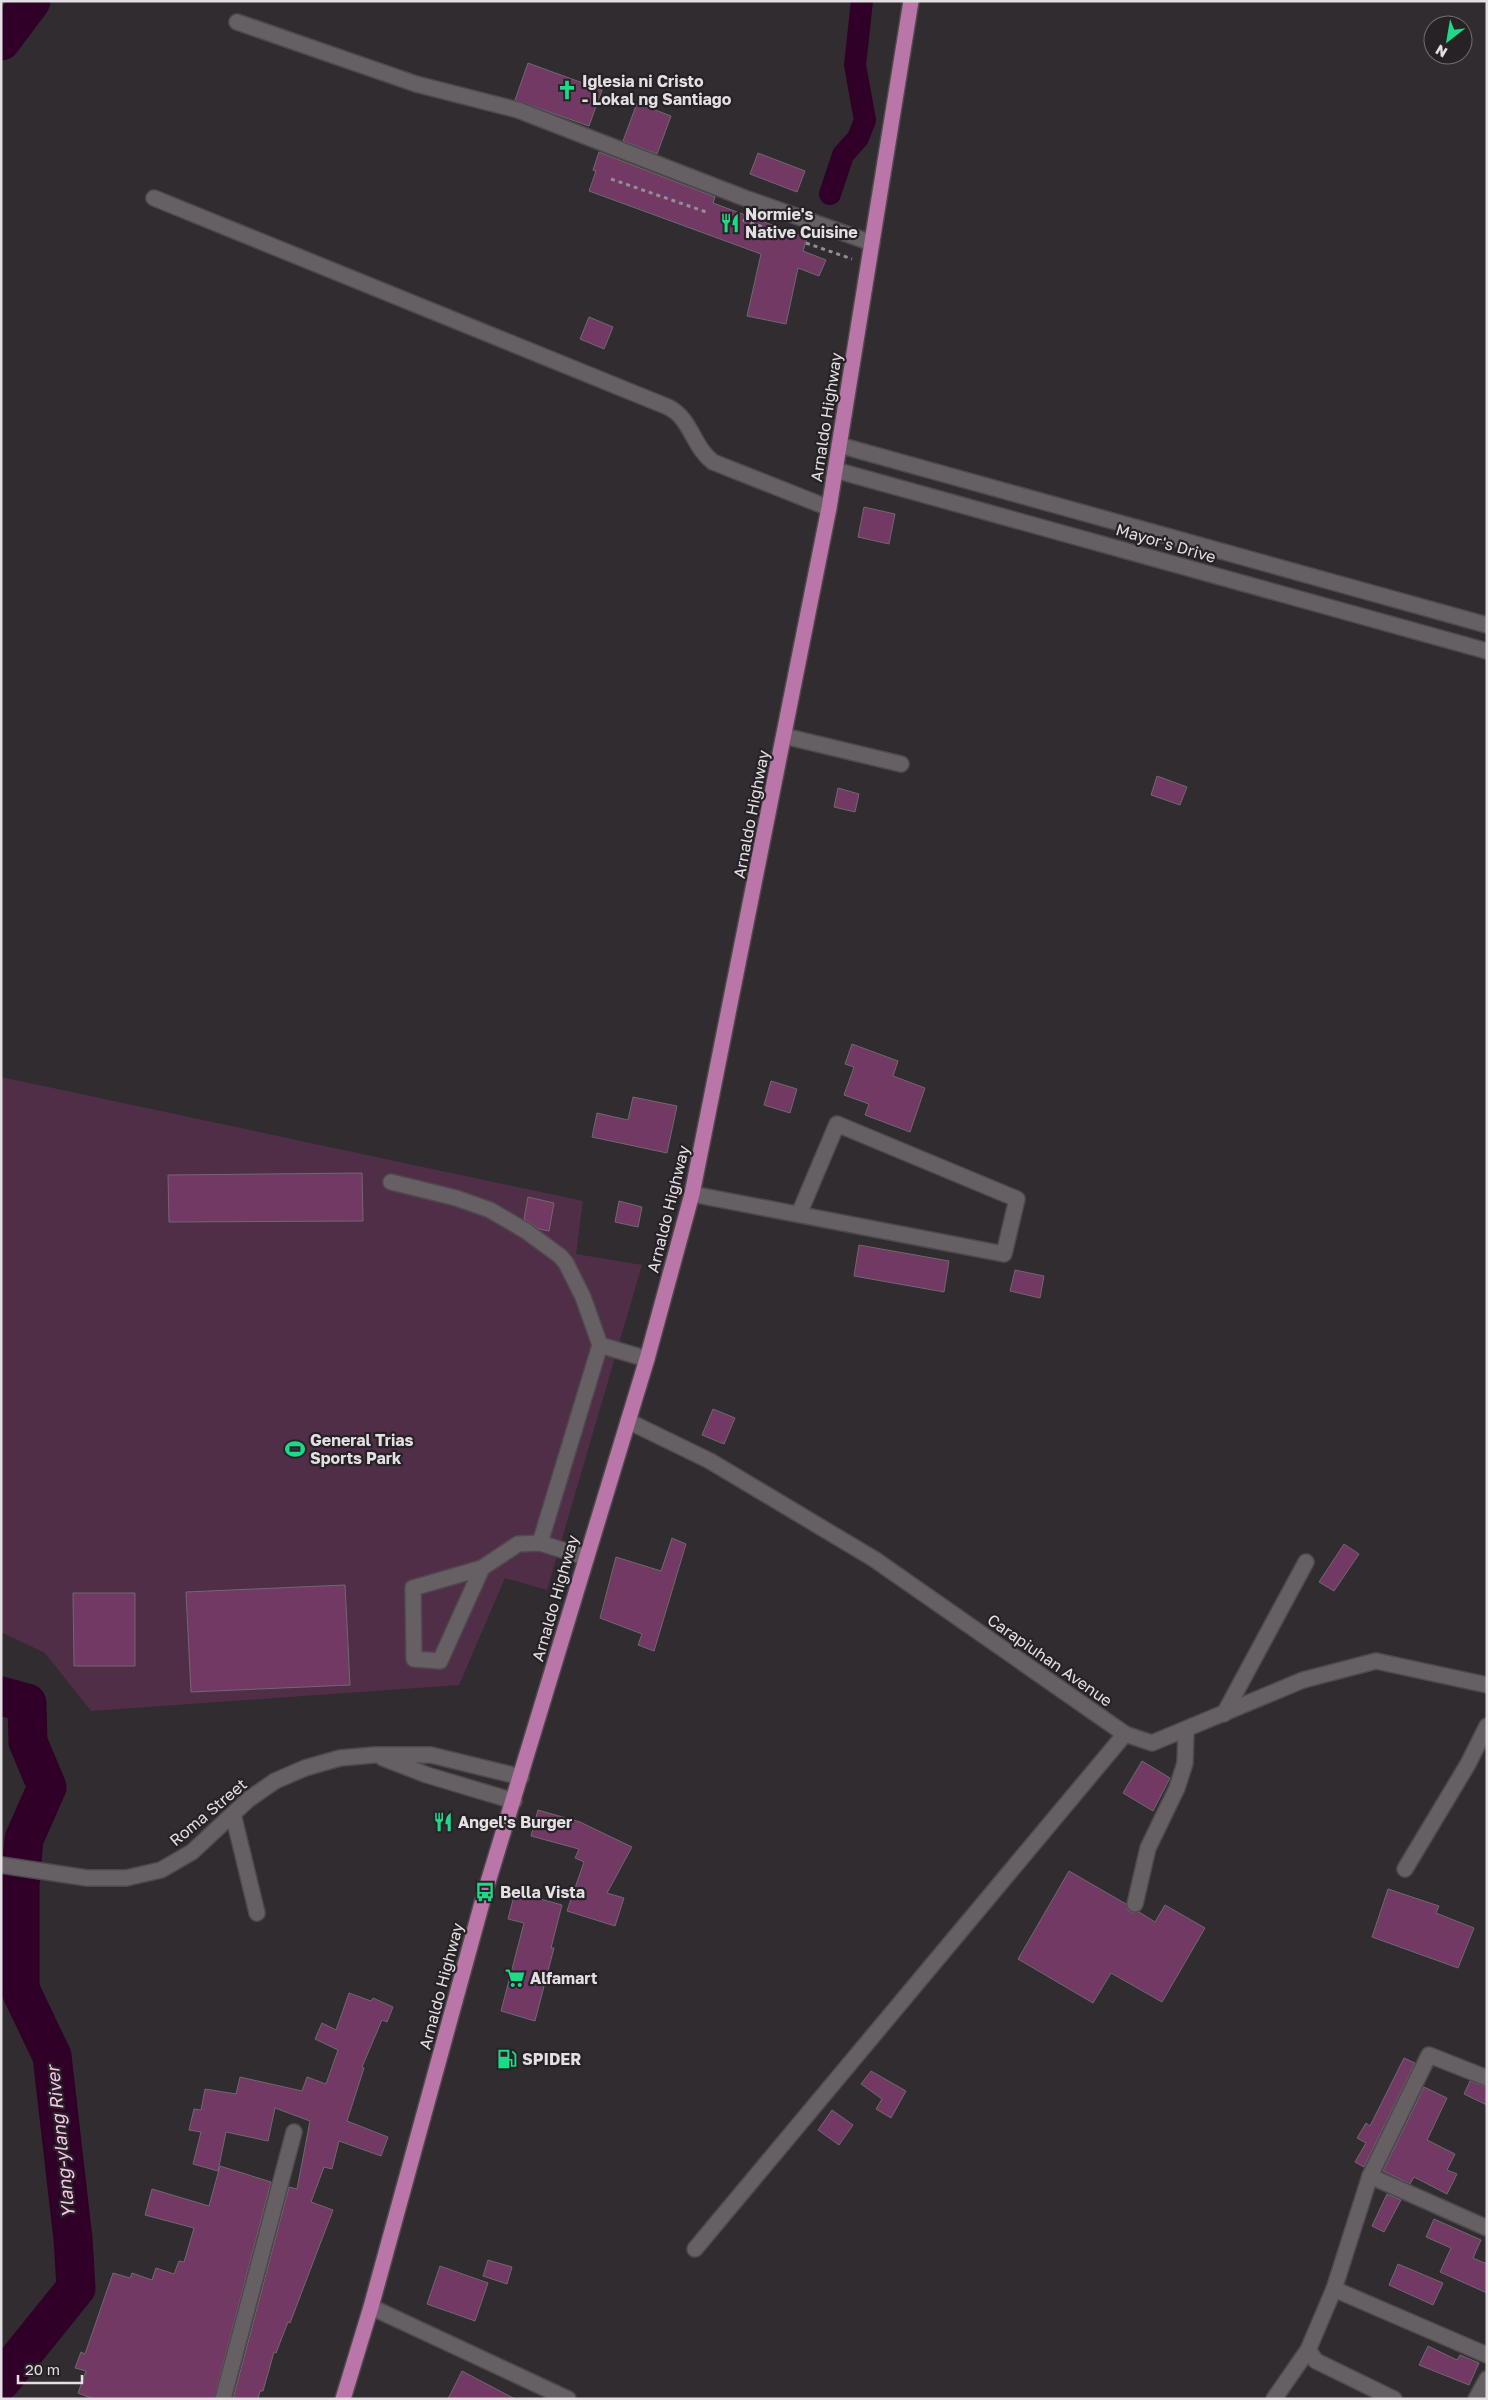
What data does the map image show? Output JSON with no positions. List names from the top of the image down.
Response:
{
  "streets": {
    "main road": ["Arnaldo Highway"],
    "street": ["Mayor's Drive", "Carapiuhan Avenue", "Roma Street"]
  },
  "crossings": [
    ["Arnaldo Highway", "Mayor's Drive"],
    ["Arnaldo Highway", "Carapiuhan Avenue"],
    ["Arnaldo Highway", "Roma Street"]
  ],
  "water": ["Ylang-ylang River"],
  "places": {
    "church": ["Iglesia ni Cristo - Lokal ng Santiago"],
    "restaurant": ["Normie's Native Cuisine", "Angel's Burger"],
    "sports": ["General Trias Sports Park"],
    "bus stop": ["Bella Vista"],
    "supermarket": ["Alfamart"],
    "fuel station": ["SPIDER"]
  },
  "scale_bar": "20 m",
  "north": "bottom left"
}
